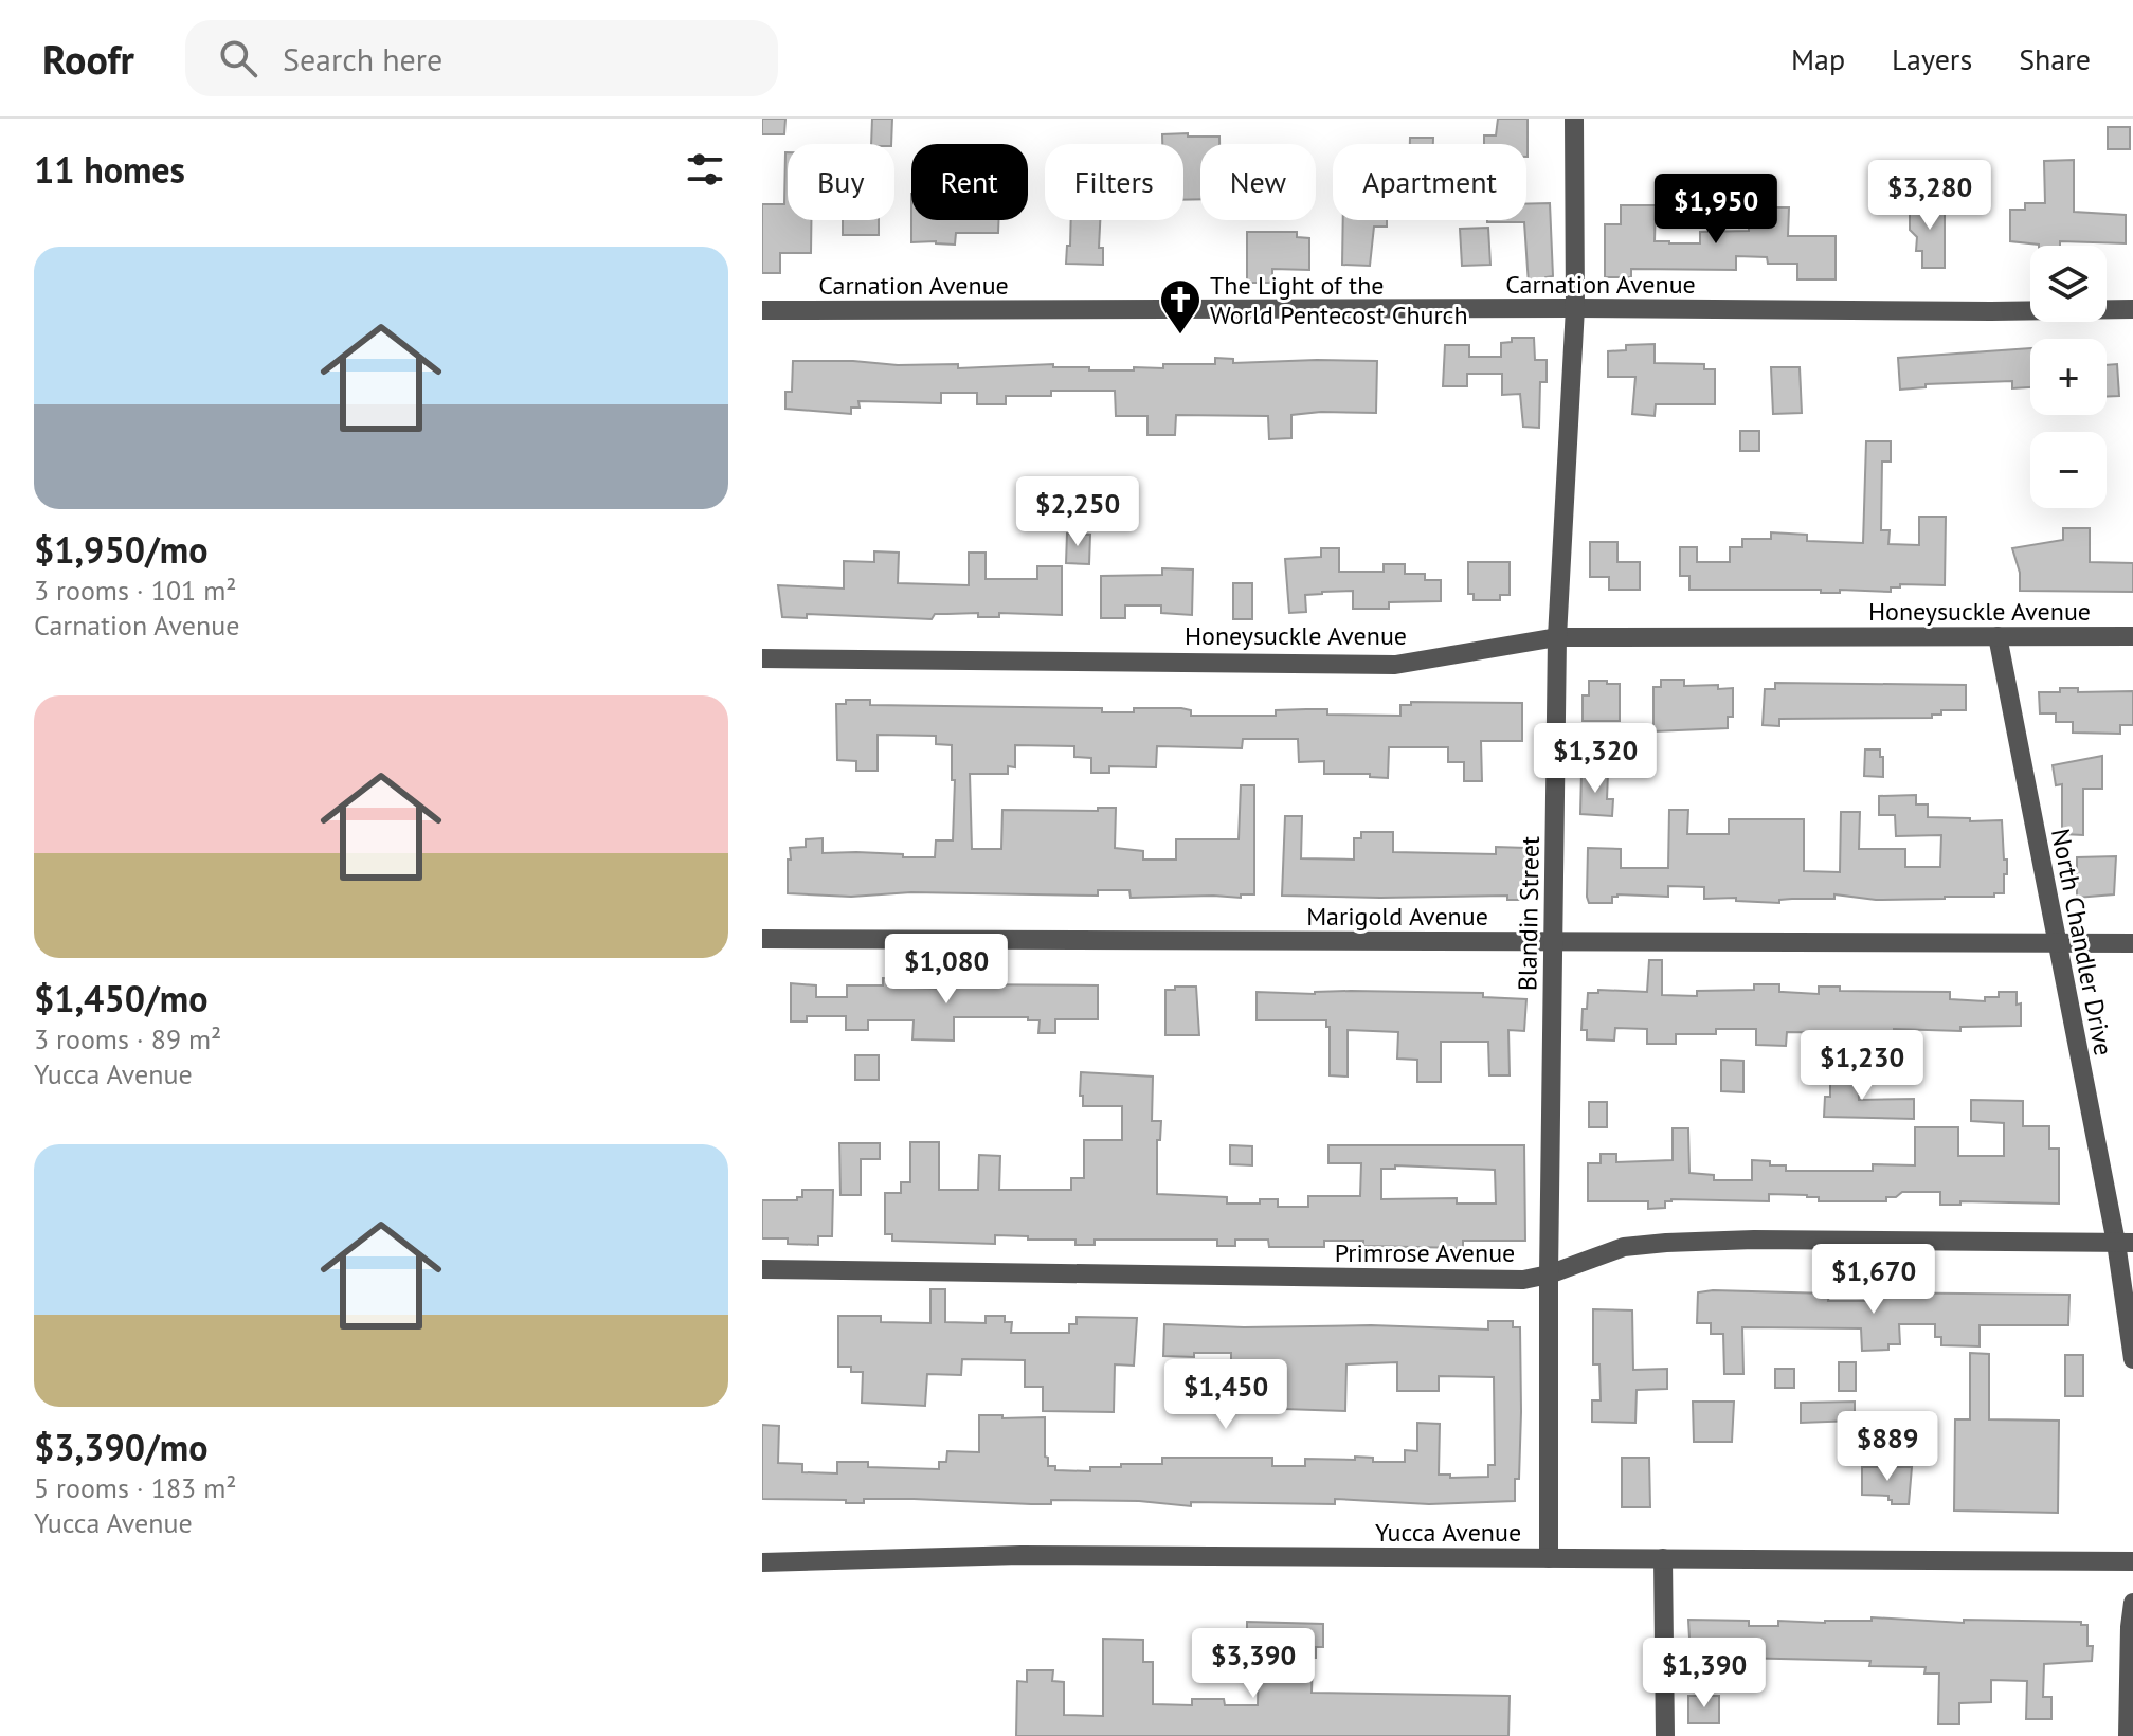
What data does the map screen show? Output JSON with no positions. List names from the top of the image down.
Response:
{
  "streets": {
    "street": [
      "Carnation Avenue",
      "Honeysuckle Avenue",
      "Blandin Street",
      "Marigold Avenue",
      "North Chandler Drive",
      "Primrose Avenue",
      "Yucca Avenue"
    ]
  },
  "crossings": [
    ["Carnation Avenue", "Blandin Street"],
    ["Honeysuckle Avenue", "Blandin Street"],
    ["Honeysuckle Avenue", "North Chandler Drive"],
    ["Blandin Street", "Marigold Avenue"],
    ["Blandin Street", "Primrose Avenue"],
    ["Blandin Street", "Yucca Avenue"],
    ["Marigold Avenue", "North Chandler Drive"],
    ["North Chandler Drive", "Primrose Avenue"]
  ],
  "places": {
    "church": ["The Light of the World Pentecost Church"]
  },
  "page": {
    "header": "Roofr",
    "search": "Search here",
    "nav": ["Map", "Layers", "Share"],
    "heading": "11 homes",
    "chip": [
      "Buy",
      "Rent",
      "Filters",
      "New",
      "Apartment"
    ],
    "price": [
      "$3,280",
      "$1,950",
      "$2,250",
      "$1,320",
      "$1,080",
      "$1,230",
      "$1,670",
      "$1,450",
      "$889",
      "$3,390",
      "$1,390"
    ],
    "list": [
      {
        "name": "$1,950/mo",
        "note": "3 rooms · 101 m² · Carnation Avenue"
      },
      {
        "name": "$1,450/mo",
        "note": "3 rooms · 89 m² · Yucca Avenue"
      },
      {
        "name": "$3,390/mo",
        "note": "5 rooms · 183 m² · Yucca Avenue"
      }
    ],
    "map_buttons": ["+", "−"]
  }
}
